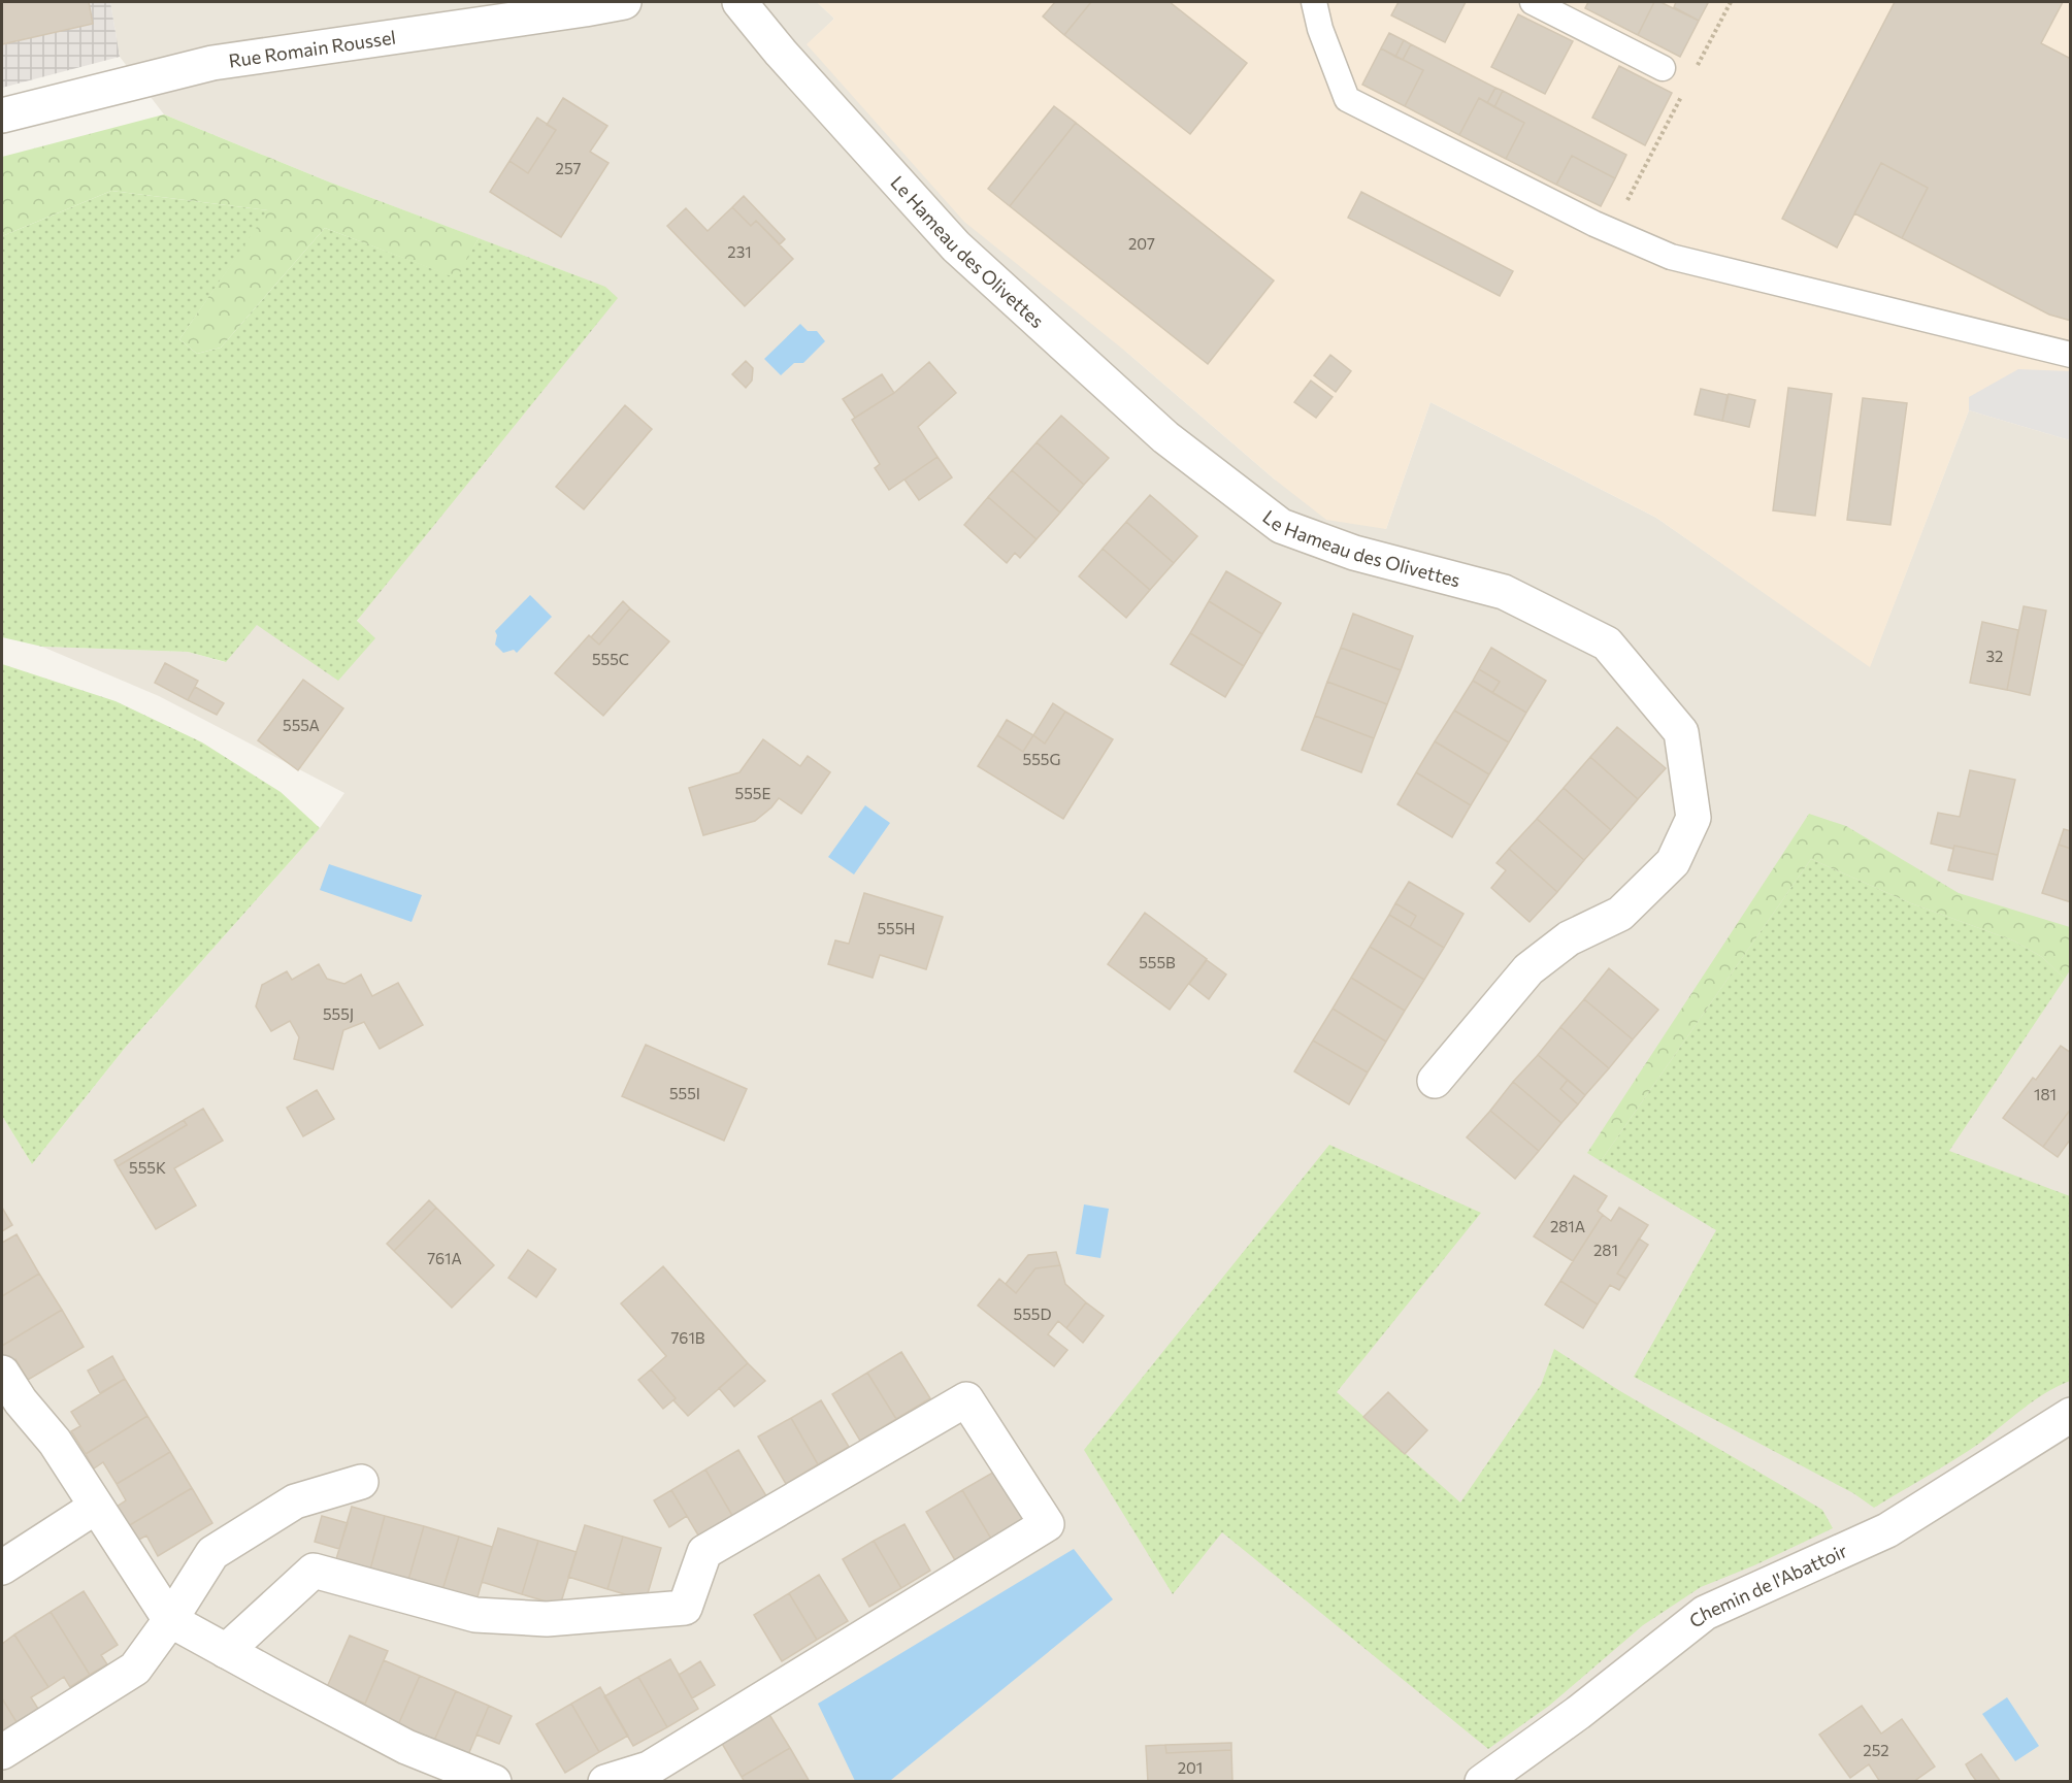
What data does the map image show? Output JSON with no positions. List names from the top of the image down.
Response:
{
  "streets": {
    "street": ["Rue Romain Roussel", "Le Hameau des Olivettes", "Chemin de l'Abattoir"]
  },
  "house_numbers": [
    "257",
    "207",
    "231",
    "32",
    "555C",
    "555A",
    "555G",
    "555E",
    "555H",
    "555B",
    "555J",
    "555I",
    "181",
    "555K",
    "281A",
    "281",
    "761A",
    "555D",
    "761B",
    "252",
    "201"
  ]
}
